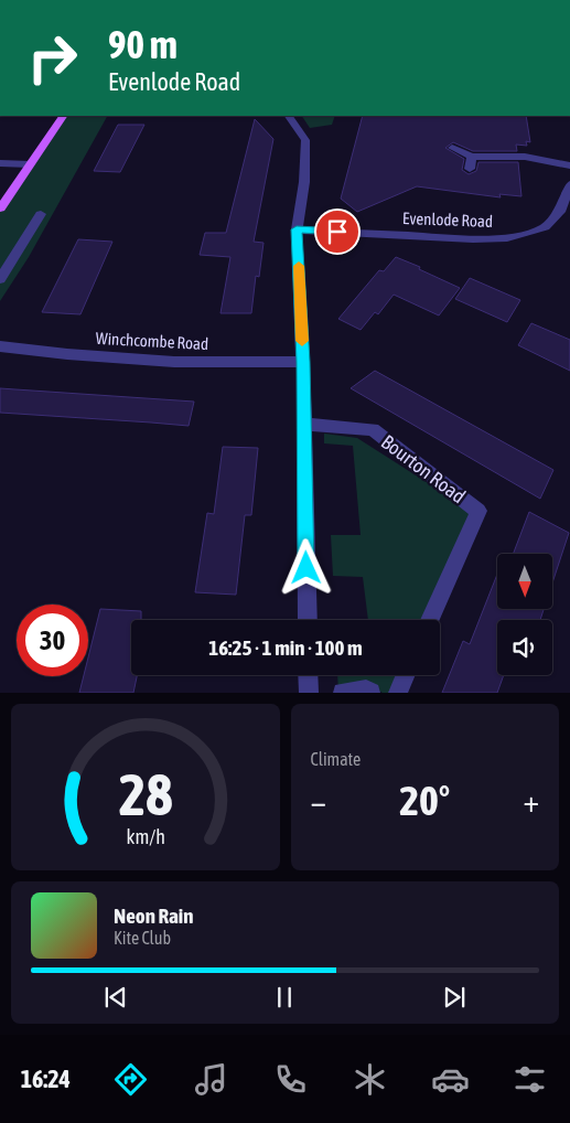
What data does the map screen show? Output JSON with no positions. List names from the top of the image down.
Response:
{
  "streets": {
    "street": ["Evenlode Road", "Winchcombe Road", "Bourton Road"]
  },
  "north": "bottom",
  "page": {
    "turn": ["90 m", "Evenlode Road"],
    "limit": "30",
    "trip": "16:25 · 1 min · 100 m",
    "tile": "Climate",
    "heat": ["−", "20°", "+"],
    "song": ["Neon Rain", "Kite Club"],
    "tabs": "16:24",
    "gauge": ["28", "km/h"]
  }
}
